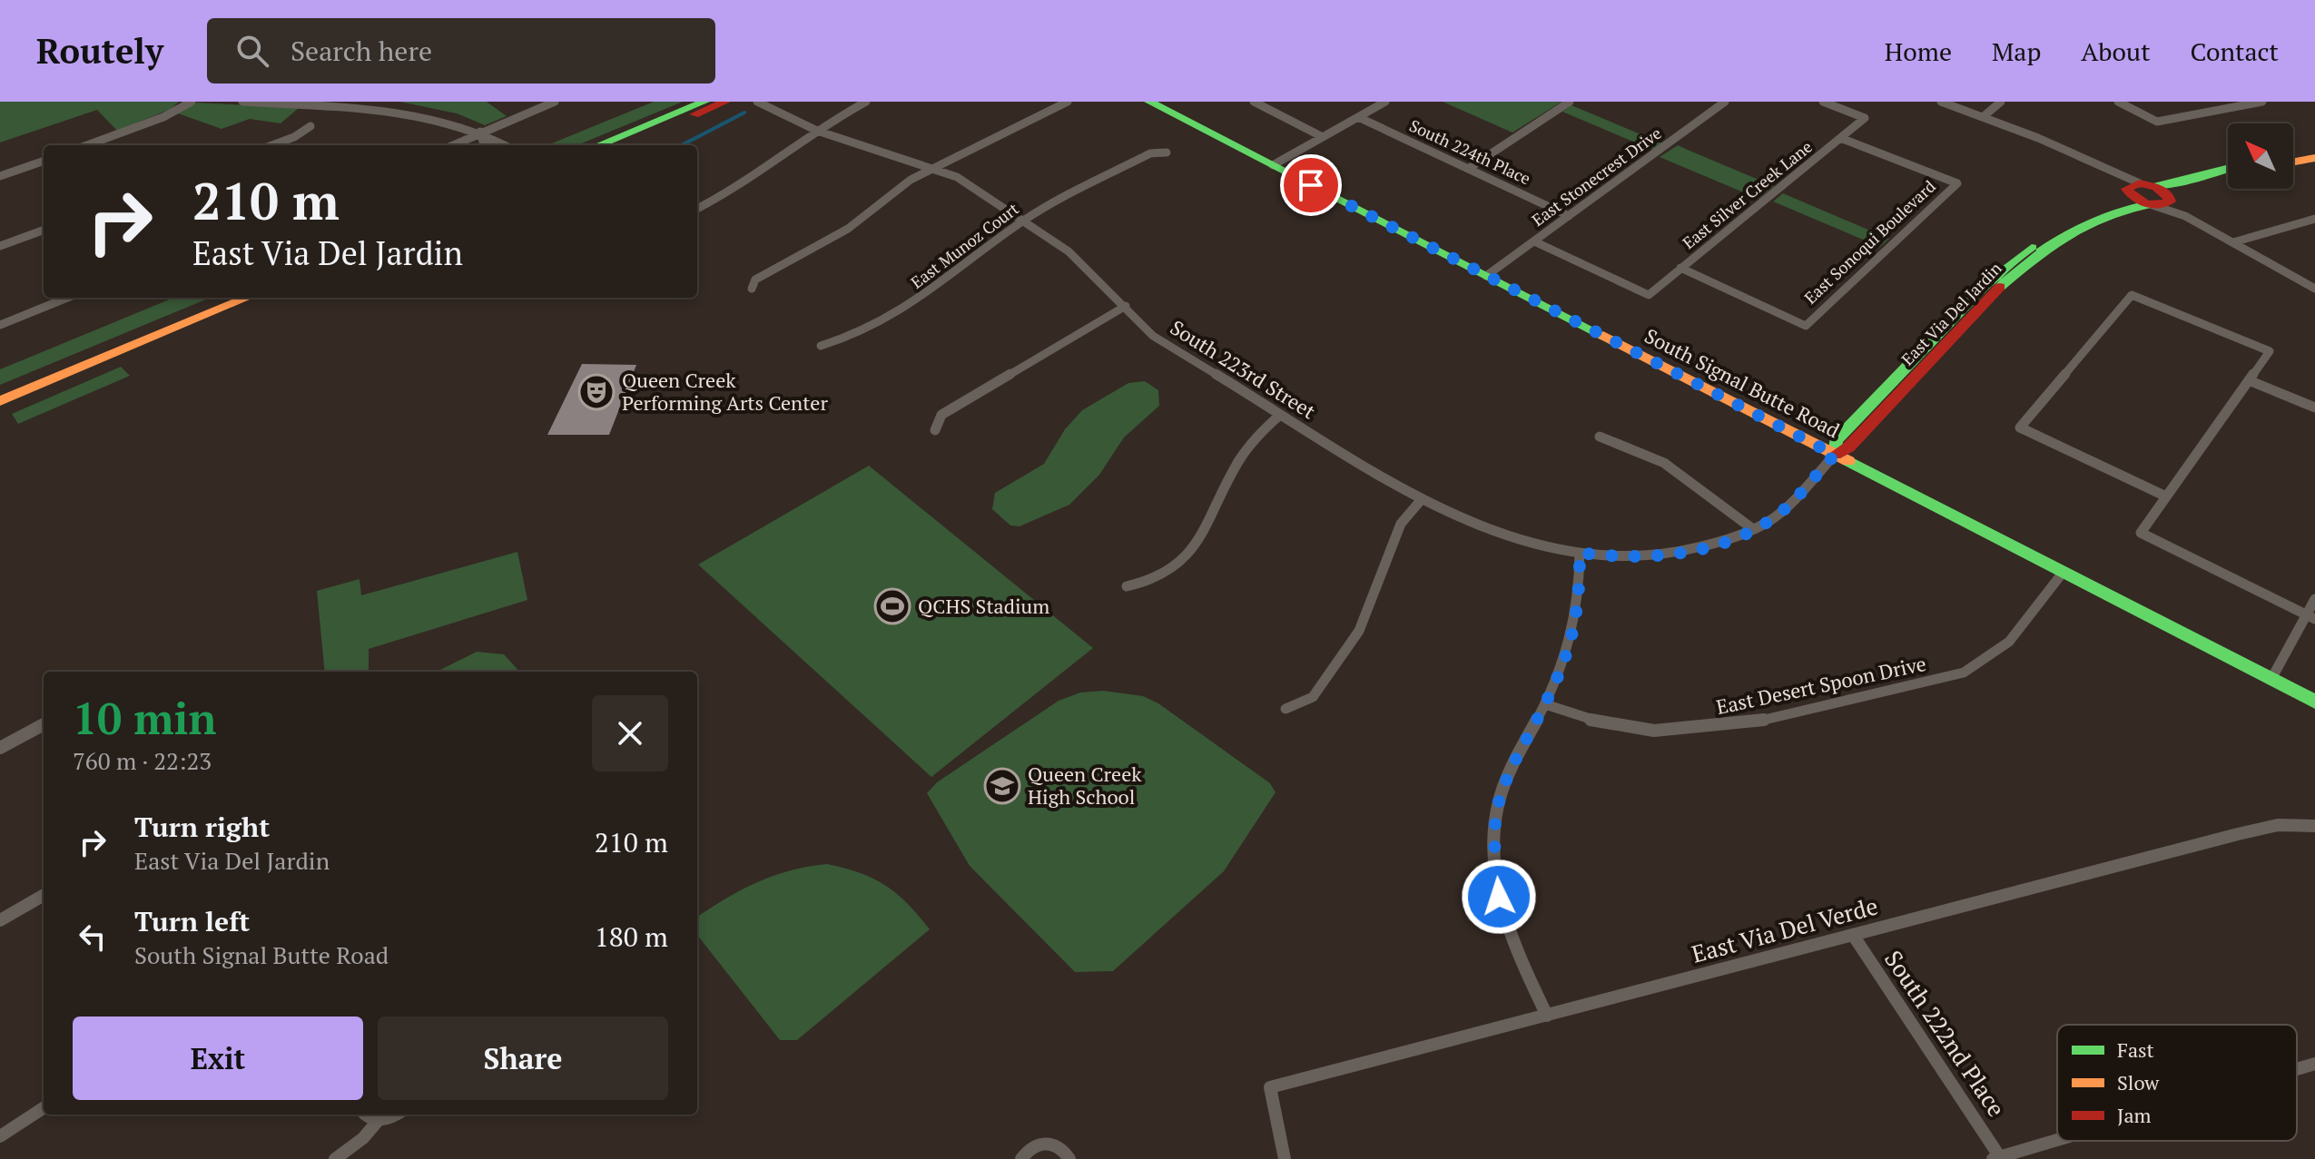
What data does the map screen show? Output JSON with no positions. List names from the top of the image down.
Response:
{
  "streets": {
    "street": [
      "South 224th Place",
      "East Stonecrest Drive",
      "East Silver Creek Lane",
      "East Sonoqui Boulevard",
      "East Munoz Court",
      "East Via Del Jardin",
      "South 223rd Street",
      "South Signal Butte Road",
      "East Desert Spoon Drive",
      "East Via Del Verde",
      "South 222nd Place"
    ]
  },
  "crossings": [
    ["South 224th Place", "East Stonecrest Drive"],
    ["East Stonecrest Drive", "East Silver Creek Lane"],
    ["East Stonecrest Drive", "South Signal Butte Road"],
    ["East Silver Creek Lane", "East Sonoqui Boulevard"],
    ["East Munoz Court", "South 223rd Street"],
    ["East Via Del Jardin", "South 223rd Street"],
    ["East Via Del Jardin", "South Signal Butte Road"],
    ["South Signal Butte Road", "East Desert Spoon Drive"],
    ["East Via Del Verde", "South 222nd Place"]
  ],
  "places": {
    "theatre": ["Queen Creek Performing Arts Center"],
    "sports": ["QCHS Stadium"],
    "school or university": ["Queen Creek High School"]
  },
  "legend": ["Fast", "Slow", "Jam"],
  "north": "top left",
  "page": {
    "header": "Routely",
    "search": "Search here",
    "nav": [
      "Home",
      "Map",
      "About",
      "Contact"
    ],
    "turn": ["210 m", "East Via Del Jardin"],
    "heading": ["10 min", "760 m · 22:23"],
    "list": [
      {
        "name": "Turn right",
        "note": "East Via Del Jardin",
        "value": "210 m"
      },
      {
        "name": "Turn left",
        "note": "South Signal Butte Road",
        "value": "180 m"
      }
    ],
    "buttons": ["Exit", "Share"]
  }
}
